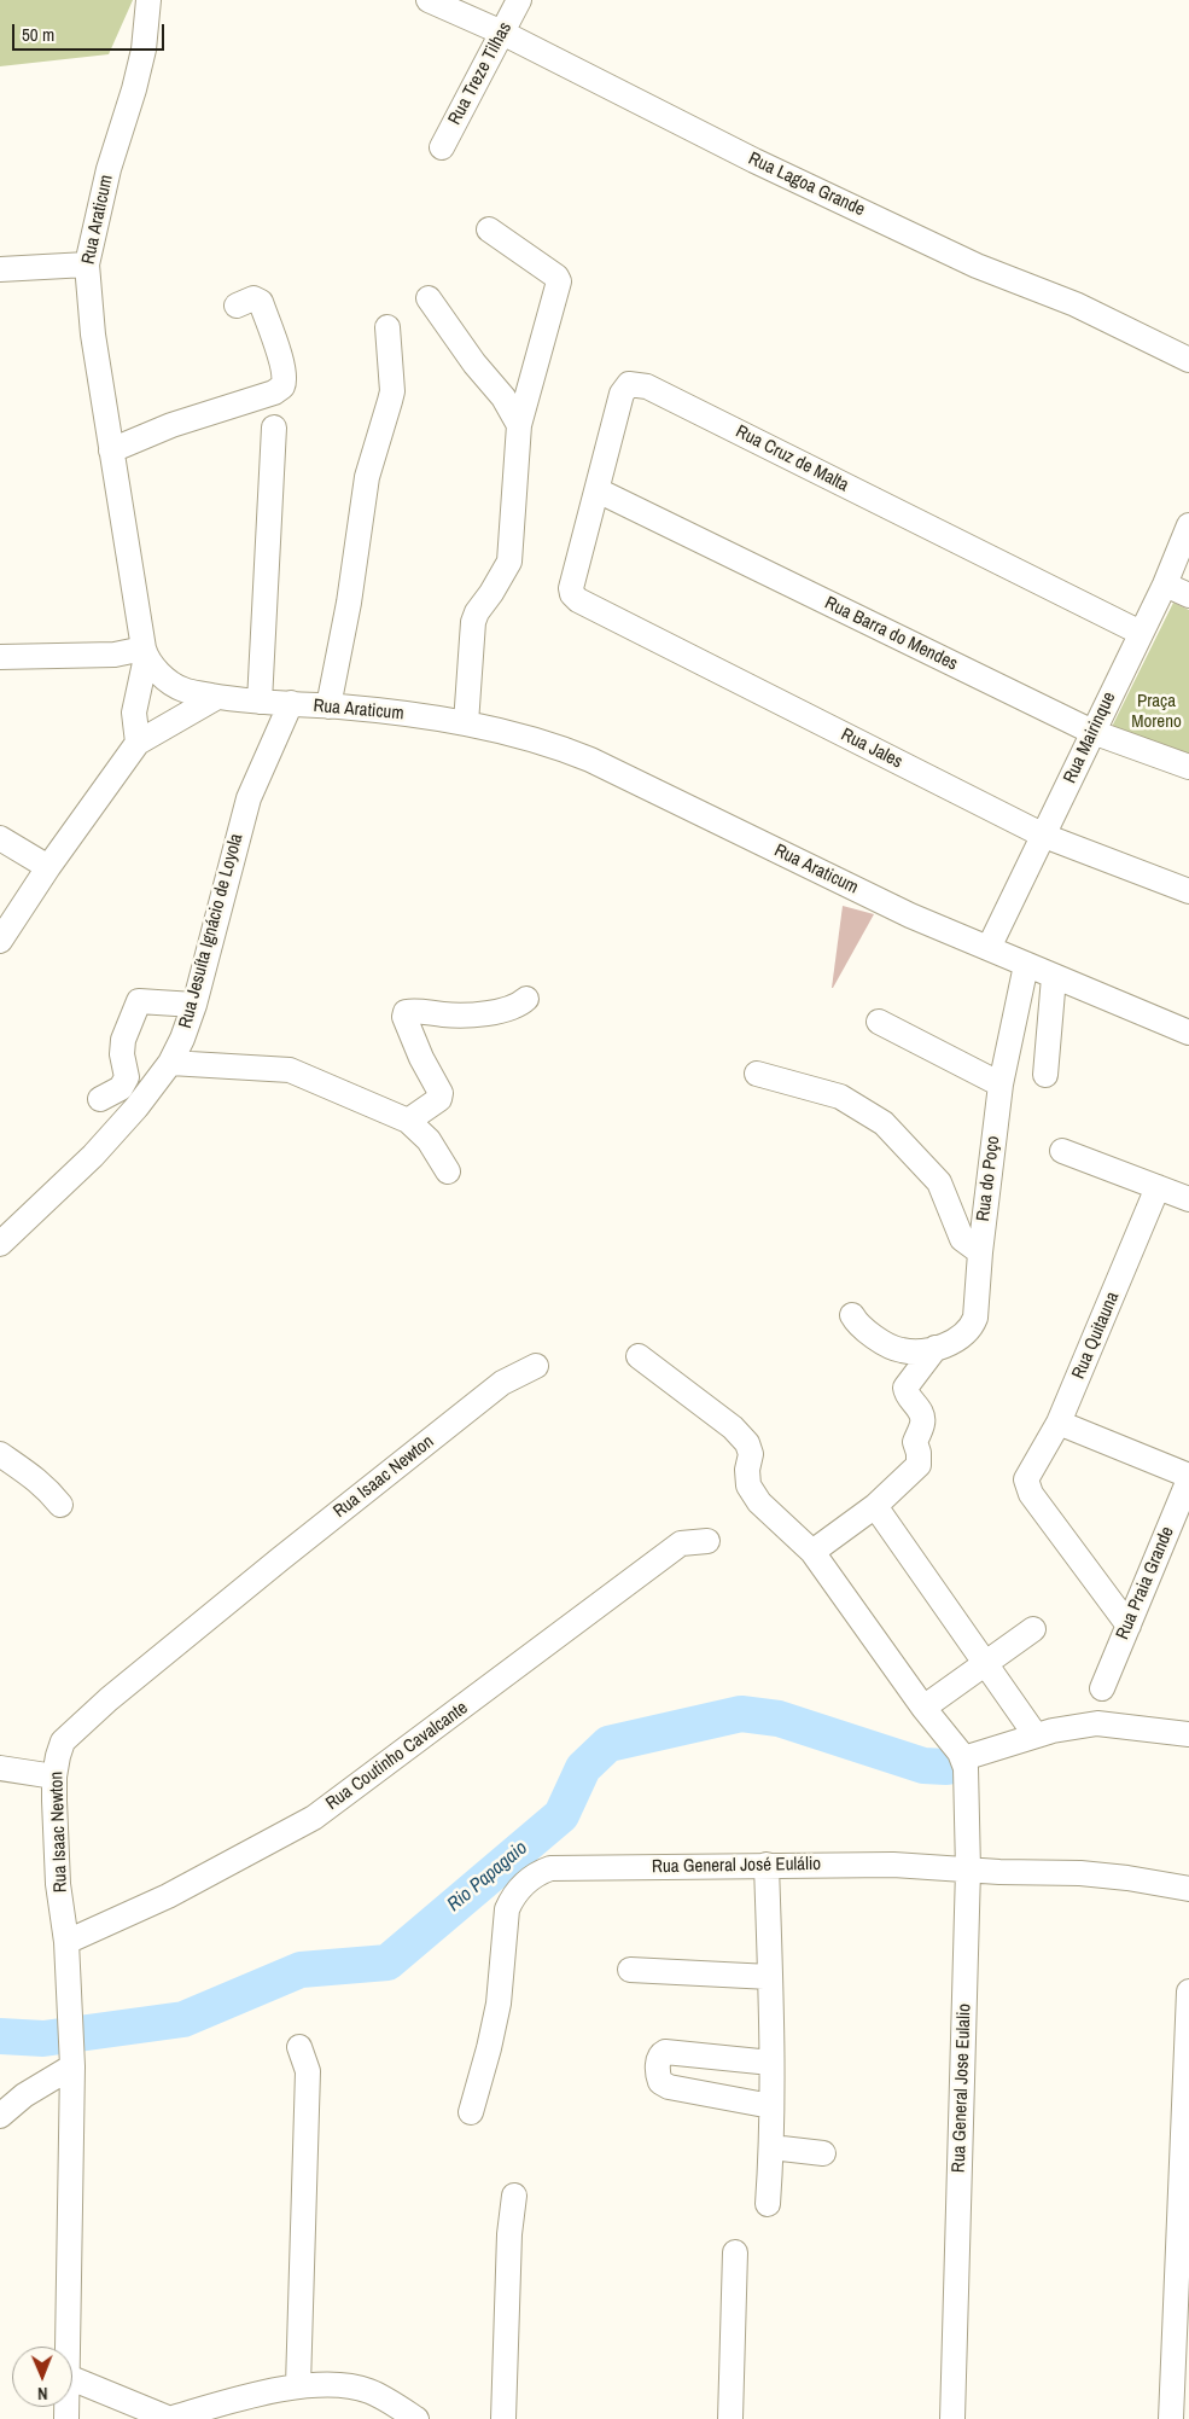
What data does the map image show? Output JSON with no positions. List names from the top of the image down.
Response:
{
  "streets": {
    "street": [
      "Rua Treze Tilhas",
      "Rua Lagoa Grande",
      "Rua Araticum",
      "Rua Cruz de Malta",
      "Rua Barra do Mendes",
      "Rua Mairinque",
      "Rua Jales",
      "Rua Jesuíta Ignácio de Loyola",
      "Rua do Poço",
      "Rua Quitauna",
      "Rua Isaac Newton",
      "Rua Praia Grande",
      "Rua Coutinho Cavalcante",
      "Rua General José Eulálio",
      "Rua General Jose Eulalio"
    ]
  },
  "crossings": [
    ["Rua Treze Tilhas", "Rua Lagoa Grande"],
    ["Rua Araticum", "Rua Mairinque"],
    ["Rua Araticum", "Rua Jesuíta Ignácio de Loyola"],
    ["Rua Araticum", "Rua do Poço"],
    ["Rua Cruz de Malta", "Rua Barra do Mendes"],
    ["Rua Cruz de Malta", "Rua Mairinque"],
    ["Rua Cruz de Malta", "Rua Jales"],
    ["Rua Barra do Mendes", "Rua Mairinque"],
    ["Rua Mairinque", "Rua Jales"],
    ["Rua Quitauna", "Rua Praia Grande"],
    ["Rua Isaac Newton", "Rua Coutinho Cavalcante"],
    ["Rua General José Eulálio", "Rua General Jose Eulalio"]
  ],
  "water": ["Rio Papagaio"],
  "parks": ["Praça Moreno"],
  "scale_bar": "50 m",
  "north": "bottom"
}
